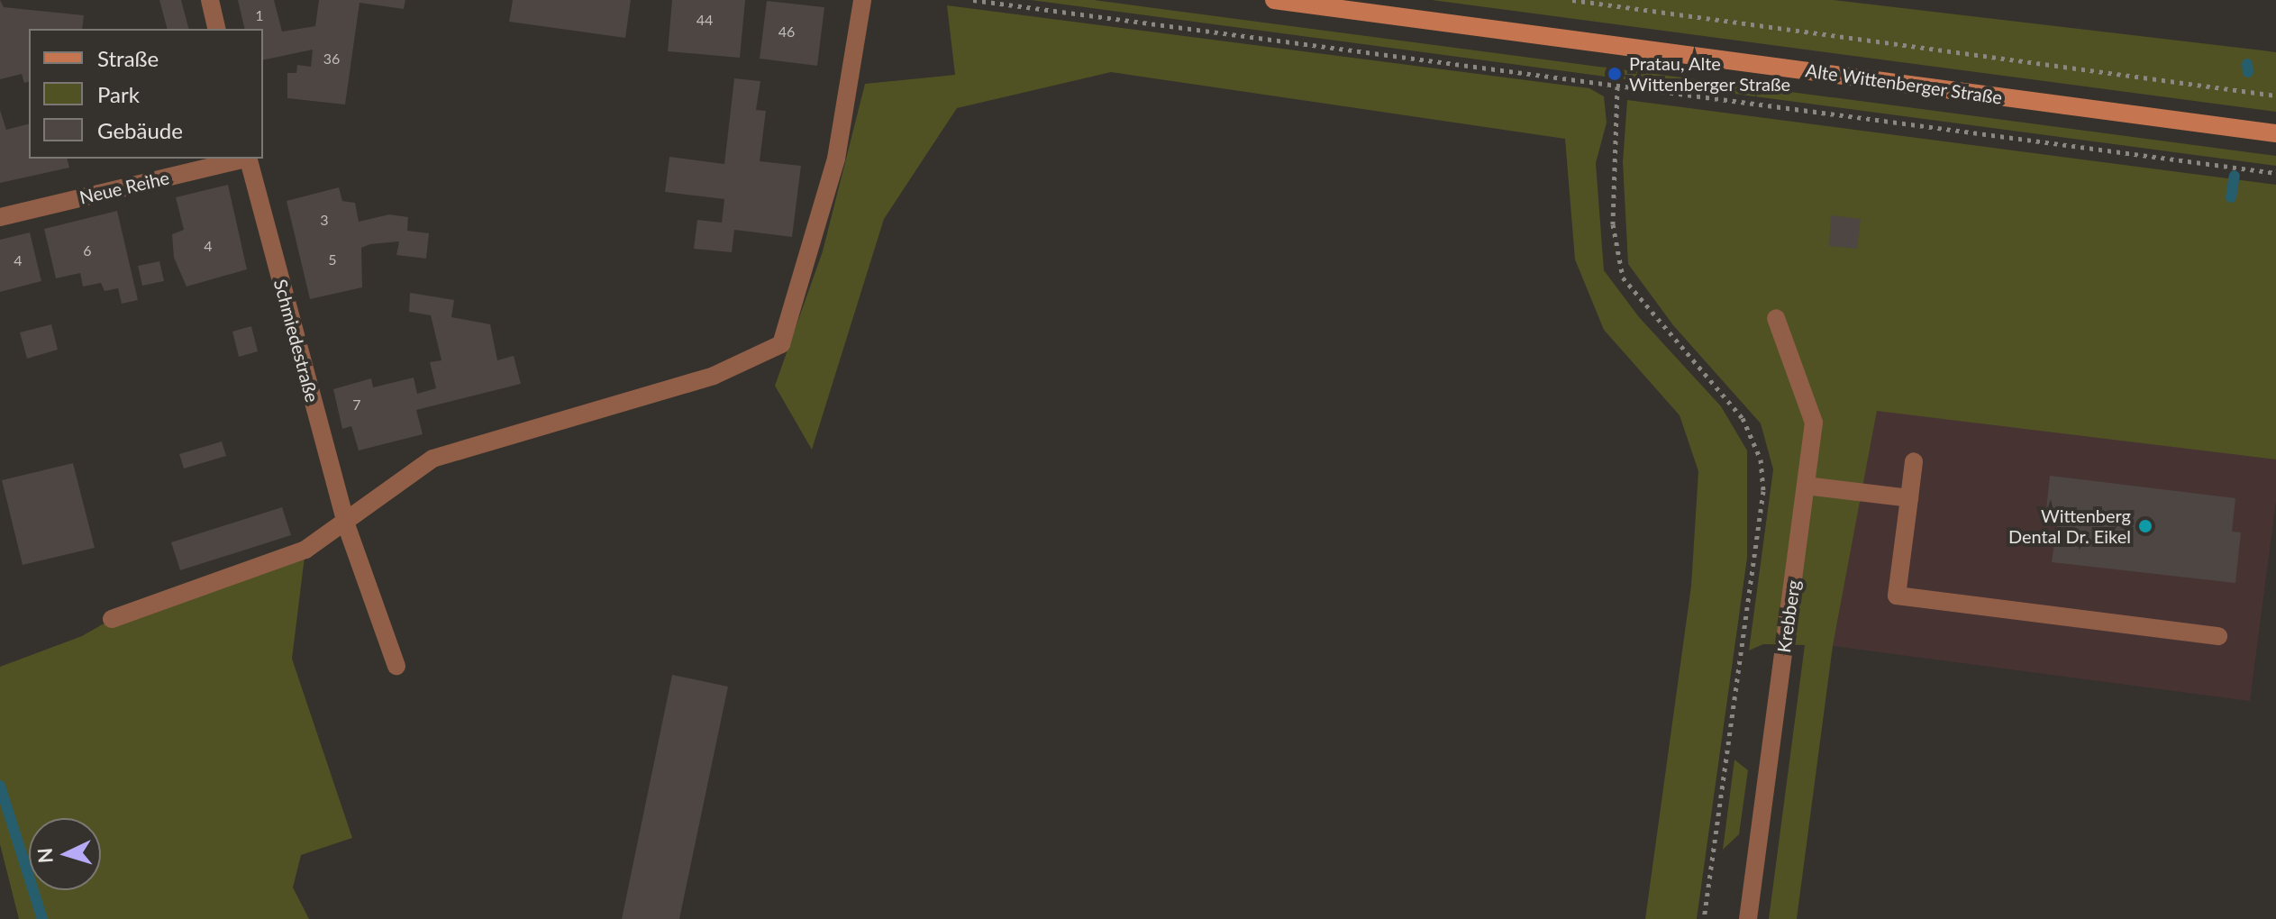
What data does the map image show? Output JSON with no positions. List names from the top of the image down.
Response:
{
  "streets": {
    "street": [
      "Alte Wittenberger Straße",
      "Neue Reihe",
      "Schmiedestraße",
      "Krebberg"
    ]
  },
  "places": ["Pratau, Alte Wittenberger Straße", "Wittenberg Dental Dr. Eikel"],
  "house_numbers": [
    "1",
    "44",
    "46",
    "36",
    "3",
    "4",
    "6",
    "5",
    "4",
    "7"
  ],
  "legend": ["Straße", "Park", "Gebäude"],
  "north": "left"
}
